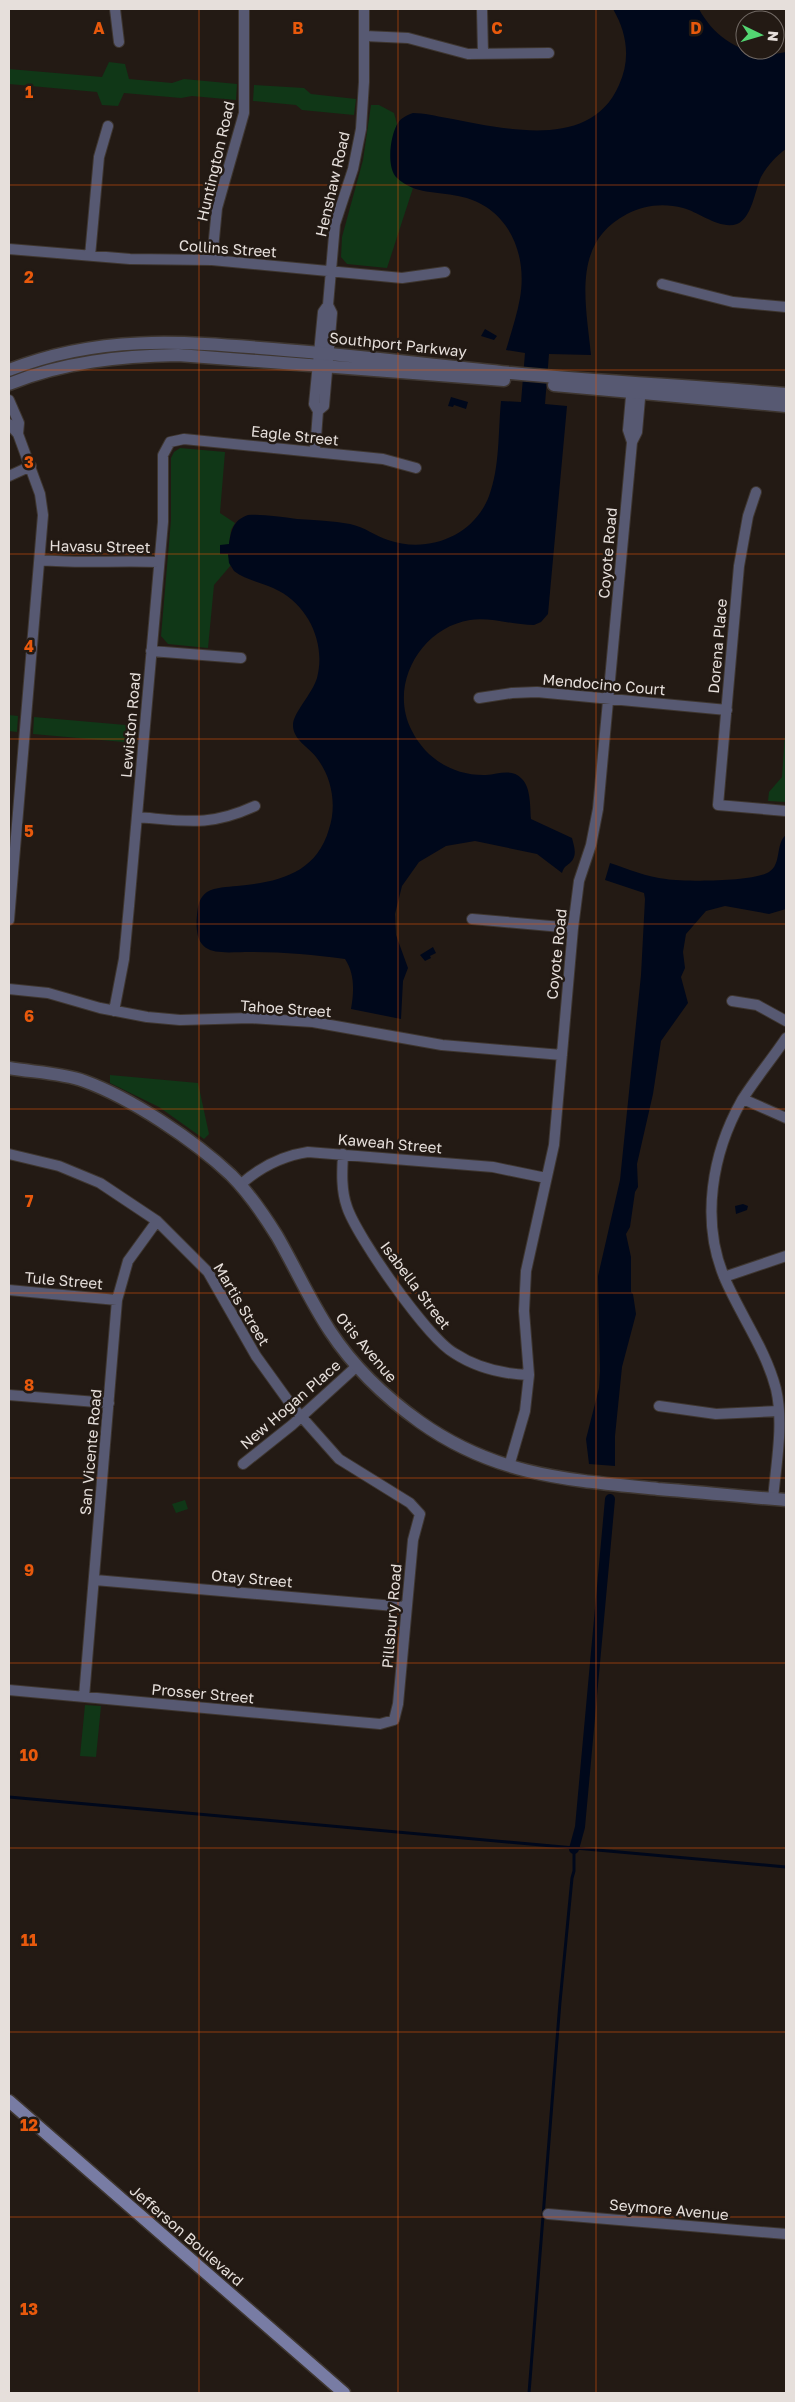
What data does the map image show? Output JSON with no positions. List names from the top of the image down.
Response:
{
  "streets": {
    "main road": ["Jefferson Boulevard"],
    "street": [
      "Huntington Road",
      "Henshaw Road",
      "Collins Street",
      "Southport Parkway",
      "Eagle Street",
      "Havasu Street",
      "Coyote Road",
      "Dorena Place",
      "Mendocino Court",
      "Lewiston Road",
      "Tahoe Street",
      "Kaweah Street",
      "Tule Street",
      "Isabella Street",
      "Martis Street",
      "Otis Avenue",
      "New Hogan Place",
      "San Vicente Road",
      "Otay Street",
      "Pillsbury Road",
      "Prosser Street",
      "Seymore Avenue"
    ]
  },
  "crossings": [
    ["Huntington Road", "Collins Street"],
    ["Henshaw Road", "Collins Street"],
    ["Henshaw Road", "Southport Parkway"],
    ["Henshaw Road", "Eagle Street"],
    ["Southport Parkway", "Coyote Road"],
    ["Eagle Street", "Lewiston Road"],
    ["Havasu Street", "Lewiston Road"],
    ["Coyote Road", "Mendocino Court"],
    ["Coyote Road", "Tahoe Street"],
    ["Coyote Road", "Kaweah Street"],
    ["Coyote Road", "Isabella Street"],
    ["Coyote Road", "Otis Avenue"],
    ["Dorena Place", "Mendocino Court"],
    ["Lewiston Road", "Tahoe Street"],
    ["Kaweah Street", "Isabella Street"],
    ["Kaweah Street", "Otis Avenue"],
    ["Tule Street", "San Vicente Road"],
    ["Martis Street", "New Hogan Place"],
    ["Martis Street", "San Vicente Road"],
    ["Martis Street", "Pillsbury Road"],
    ["Otis Avenue", "New Hogan Place"],
    ["San Vicente Road", "Otay Street"],
    ["San Vicente Road", "Prosser Street"],
    ["Otay Street", "Pillsbury Road"],
    ["Pillsbury Road", "Prosser Street"]
  ],
  "north": "right",
  "grid": {
    "columns": [
      "A",
      "B",
      "C",
      "D"
    ],
    "rows": [
      "1",
      "2",
      "3",
      "4",
      "5",
      "6",
      "7",
      "8",
      "9",
      "10",
      "11",
      "12",
      "13"
    ]
  }
}
